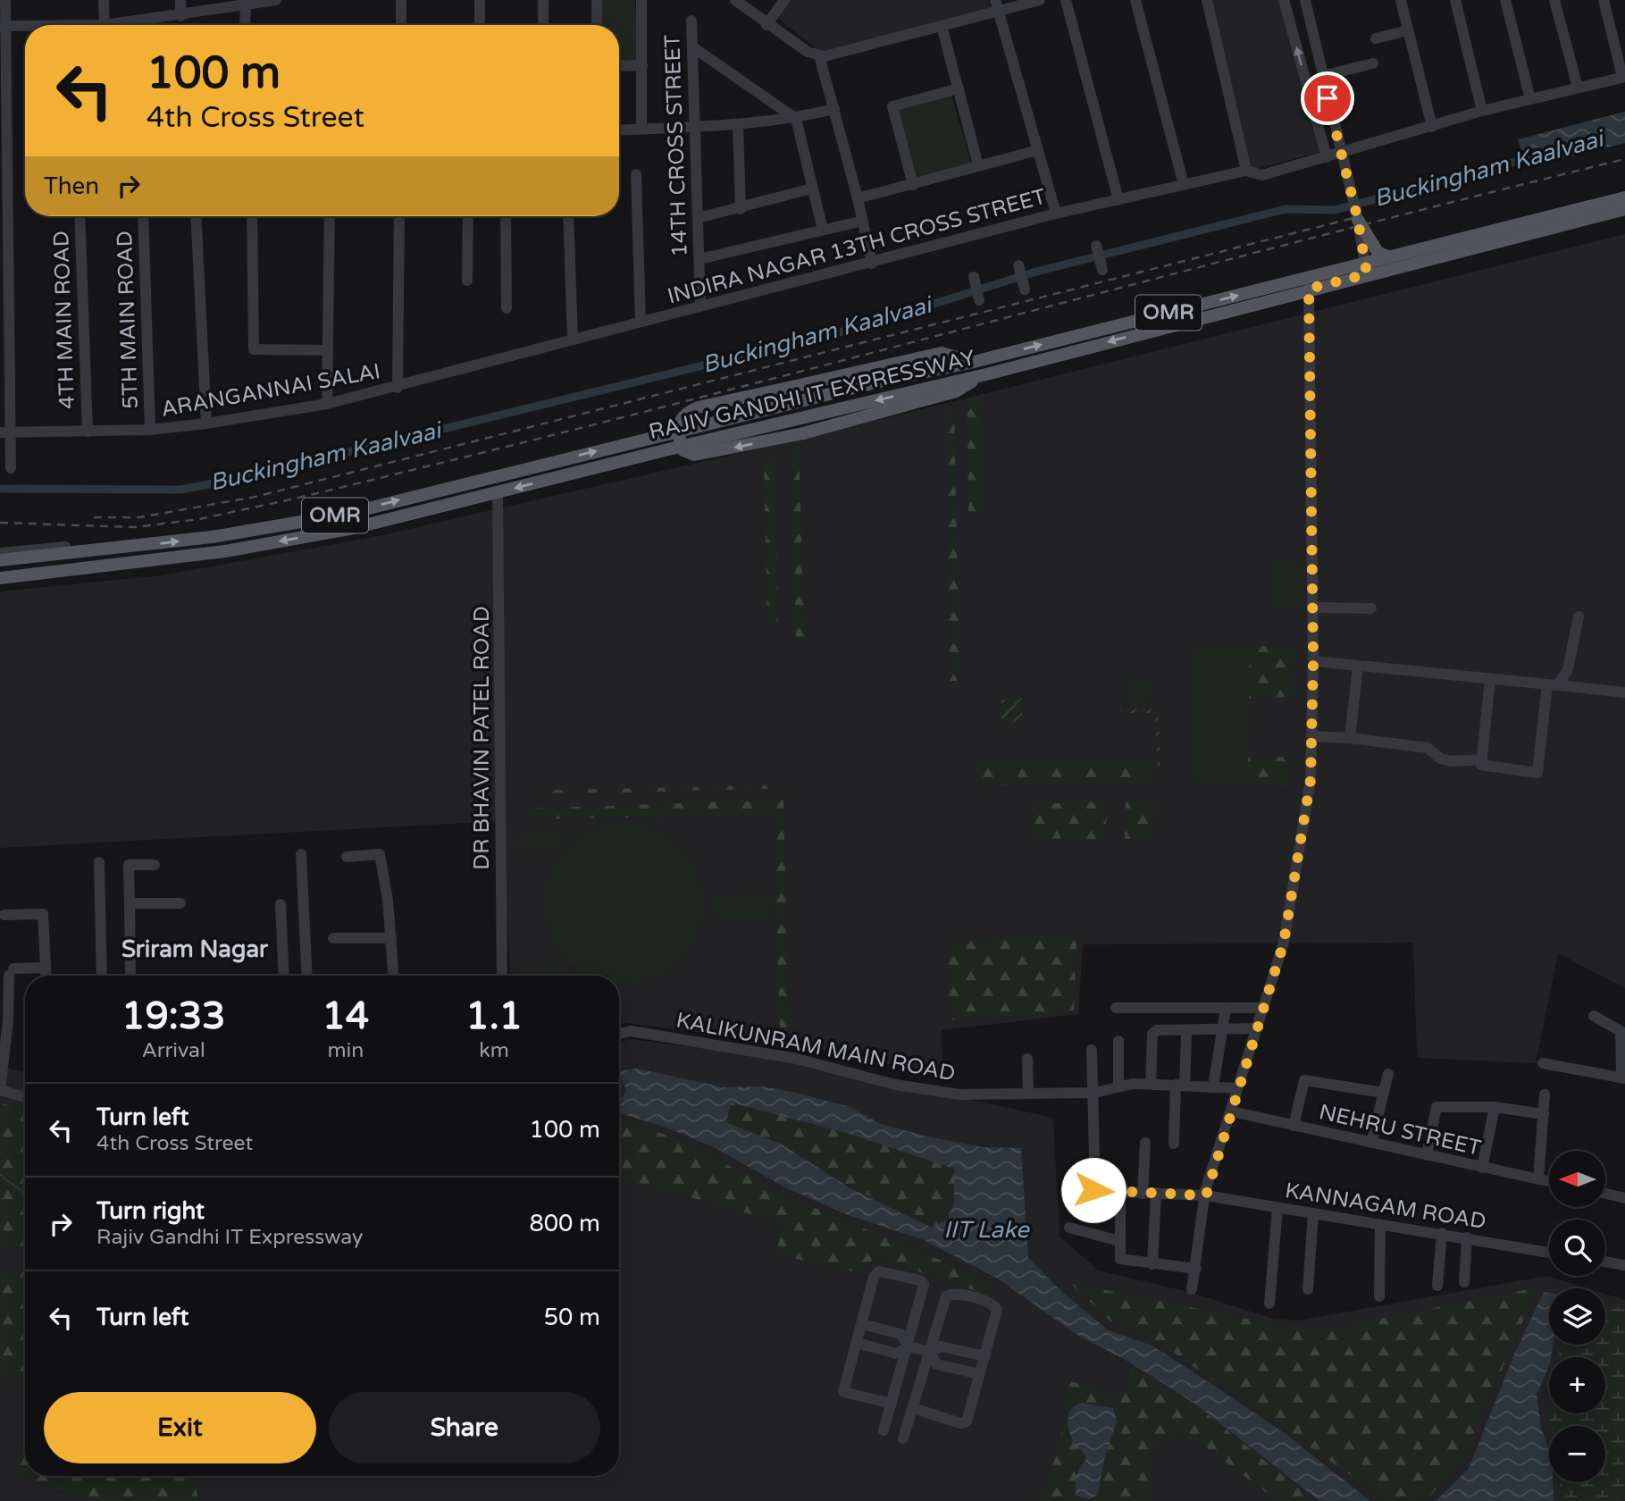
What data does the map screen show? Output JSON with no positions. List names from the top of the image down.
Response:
{
  "streets": {
    "main road": ["OMR", "RAJIV GANDHI IT EXPRESSWAY"],
    "street": [
      "14TH CROSS STREET",
      "INDIRA NAGAR 13TH CROSS STREET",
      "4TH MAIN ROAD",
      "5TH MAIN ROAD",
      "ARANGANNAI SALAI",
      "DR BHAVIN PATEL ROAD",
      "KALIKUNRAM MAIN ROAD",
      "NEHRU STREET",
      "KANNAGAM ROAD"
    ]
  },
  "crossings": [
    ["14TH CROSS STREET", "INDIRA NAGAR 13TH CROSS STREET"],
    ["INDIRA NAGAR 13TH CROSS STREET", "ARANGANNAI SALAI"],
    ["4TH MAIN ROAD", "ARANGANNAI SALAI"],
    ["5TH MAIN ROAD", "ARANGANNAI SALAI"],
    ["RAJIV GANDHI IT EXPRESSWAY", "DR BHAVIN PATEL ROAD"],
    ["KALIKUNRAM MAIN ROAD", "KANNAGAM ROAD"]
  ],
  "districts": ["Sriram Nagar"],
  "water": ["Buckingham Kaalvaai", "IIT Lake"],
  "north": "left",
  "page": {
    "turn": ["100 m", "4th Cross Street"],
    "then": "Then",
    "eta": [
      "19:33",
      "Arrival",
      "14",
      "min",
      "1.1",
      "km"
    ],
    "list": [
      {
        "name": "Turn left",
        "note": "4th Cross Street",
        "value": "100 m"
      },
      {
        "name": "Turn right",
        "note": "Rajiv Gandhi IT Expressway",
        "value": "800 m"
      },
      {
        "name": "Turn left",
        "value": "50 m"
      }
    ],
    "map_buttons": ["+", "−"],
    "buttons": ["Exit", "Share"]
  }
}
